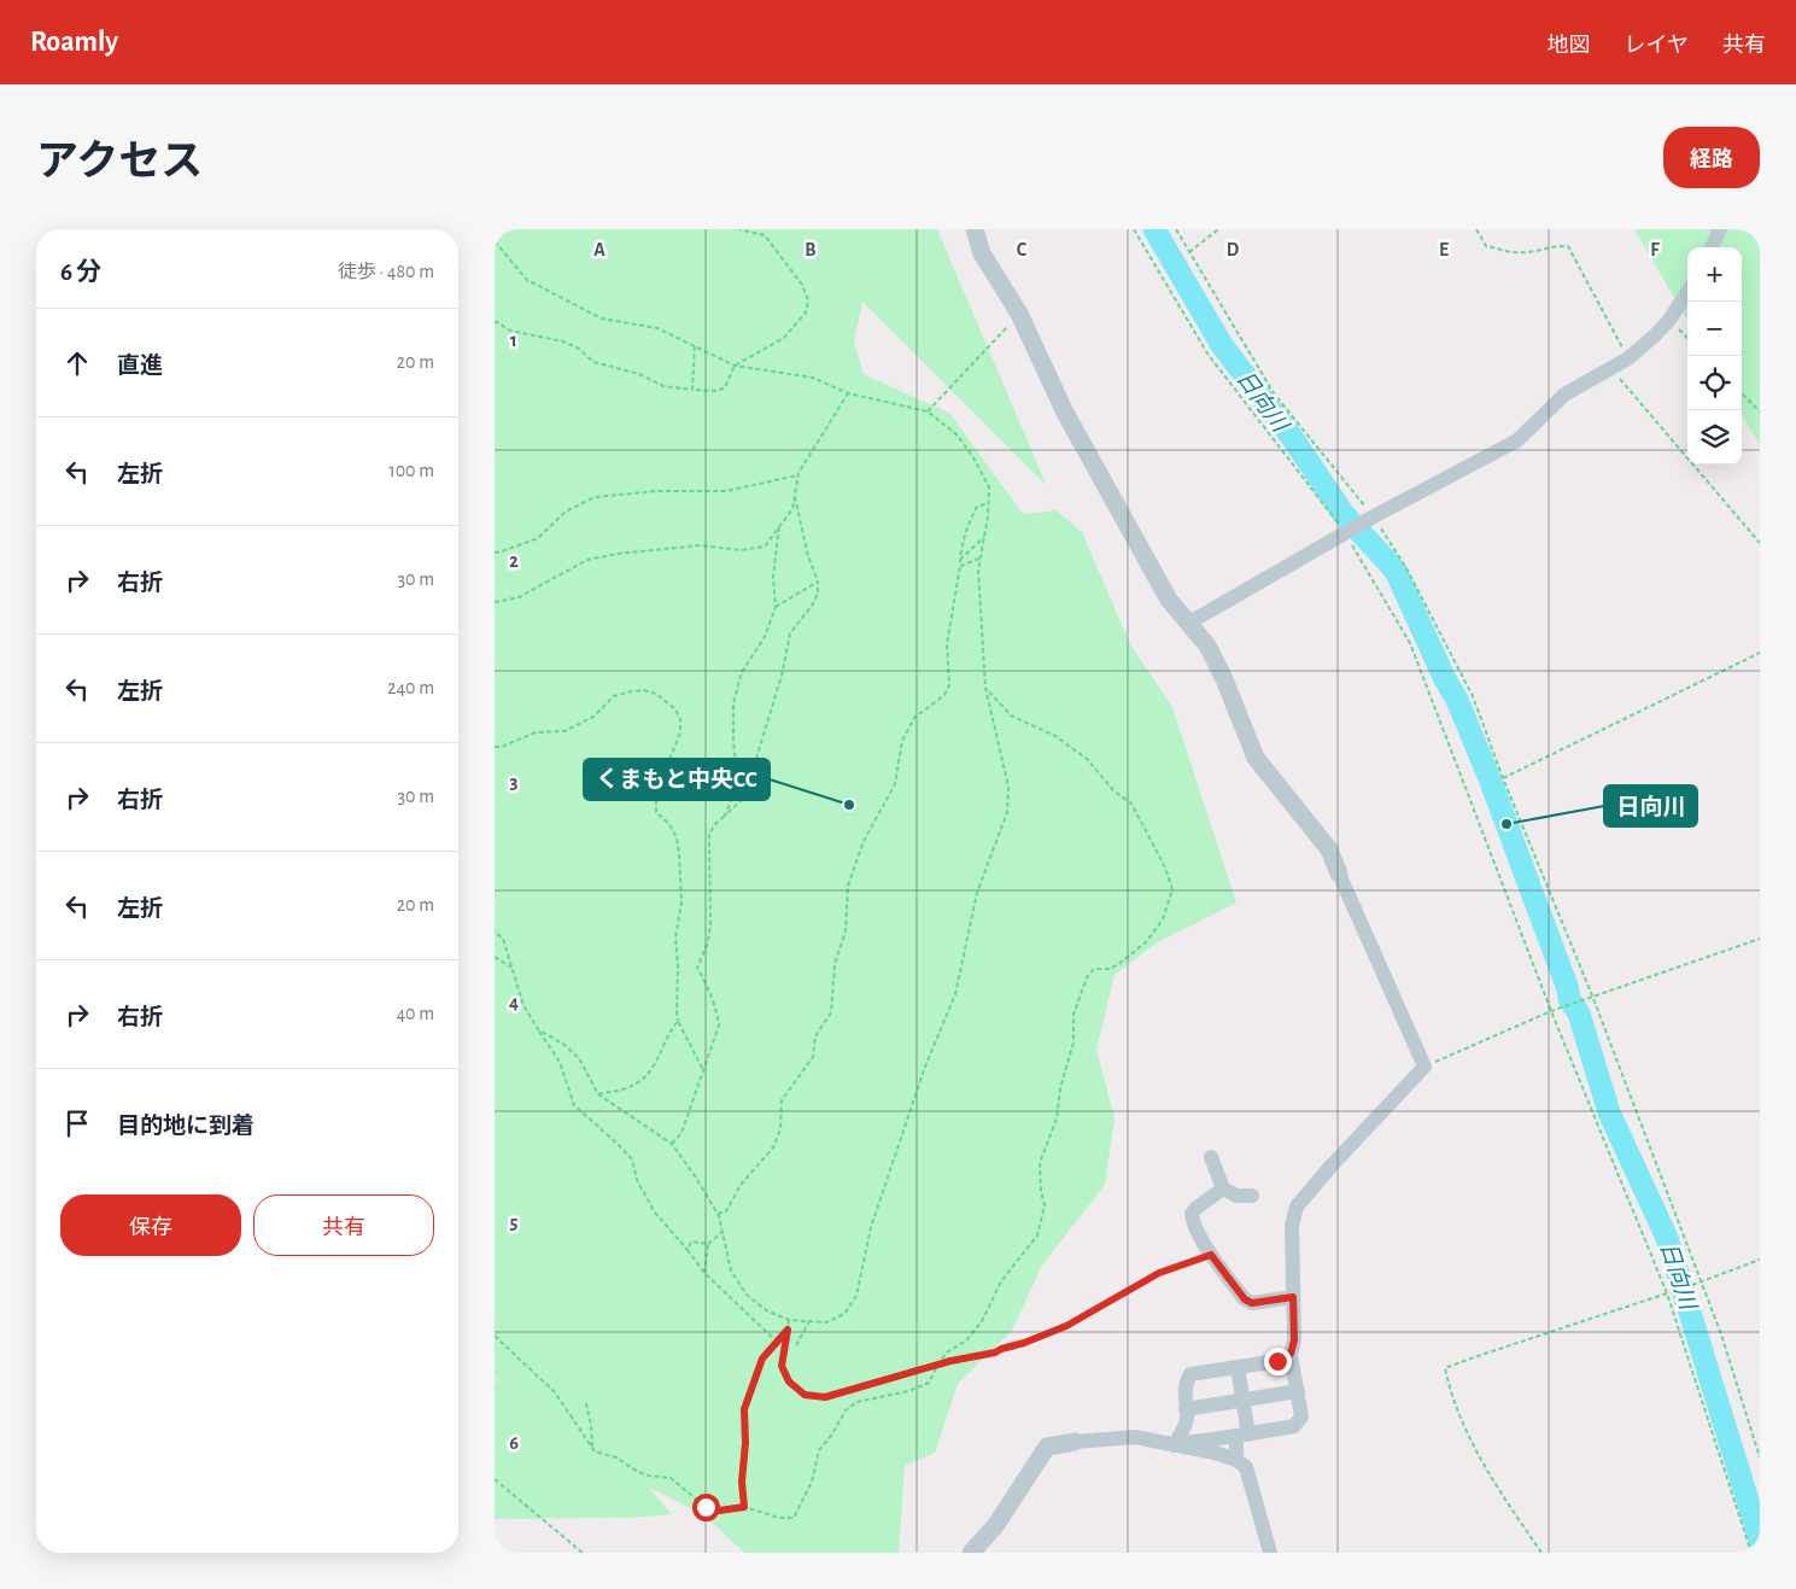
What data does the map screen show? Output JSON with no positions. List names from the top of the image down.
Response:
{
  "water": ["日向川"],
  "places": ["くまもと中央CC", "日向川"],
  "page": {
    "header": "Roamly",
    "nav": ["地図", "レイヤ", "共有"],
    "title": "アクセス",
    "buttons": [
      "経路",
      ["保存", "共有"]
    ],
    "heading": ["6 分", "徒歩 · 480 m"],
    "map_buttons": ["+", "−"],
    "list": [
      ["直進", "20 m"],
      ["左折", "100 m"],
      ["右折", "30 m"],
      ["左折", "240 m"],
      ["右折", "30 m"],
      ["左折", "20 m"],
      ["右折", "40 m"],
      "目的地に到着"
    ]
  },
  "grid": {
    "columns": [
      "A",
      "B",
      "C",
      "D",
      "E",
      "F"
    ],
    "rows": [
      "1",
      "2",
      "3",
      "4",
      "5",
      "6"
    ]
  }
}
